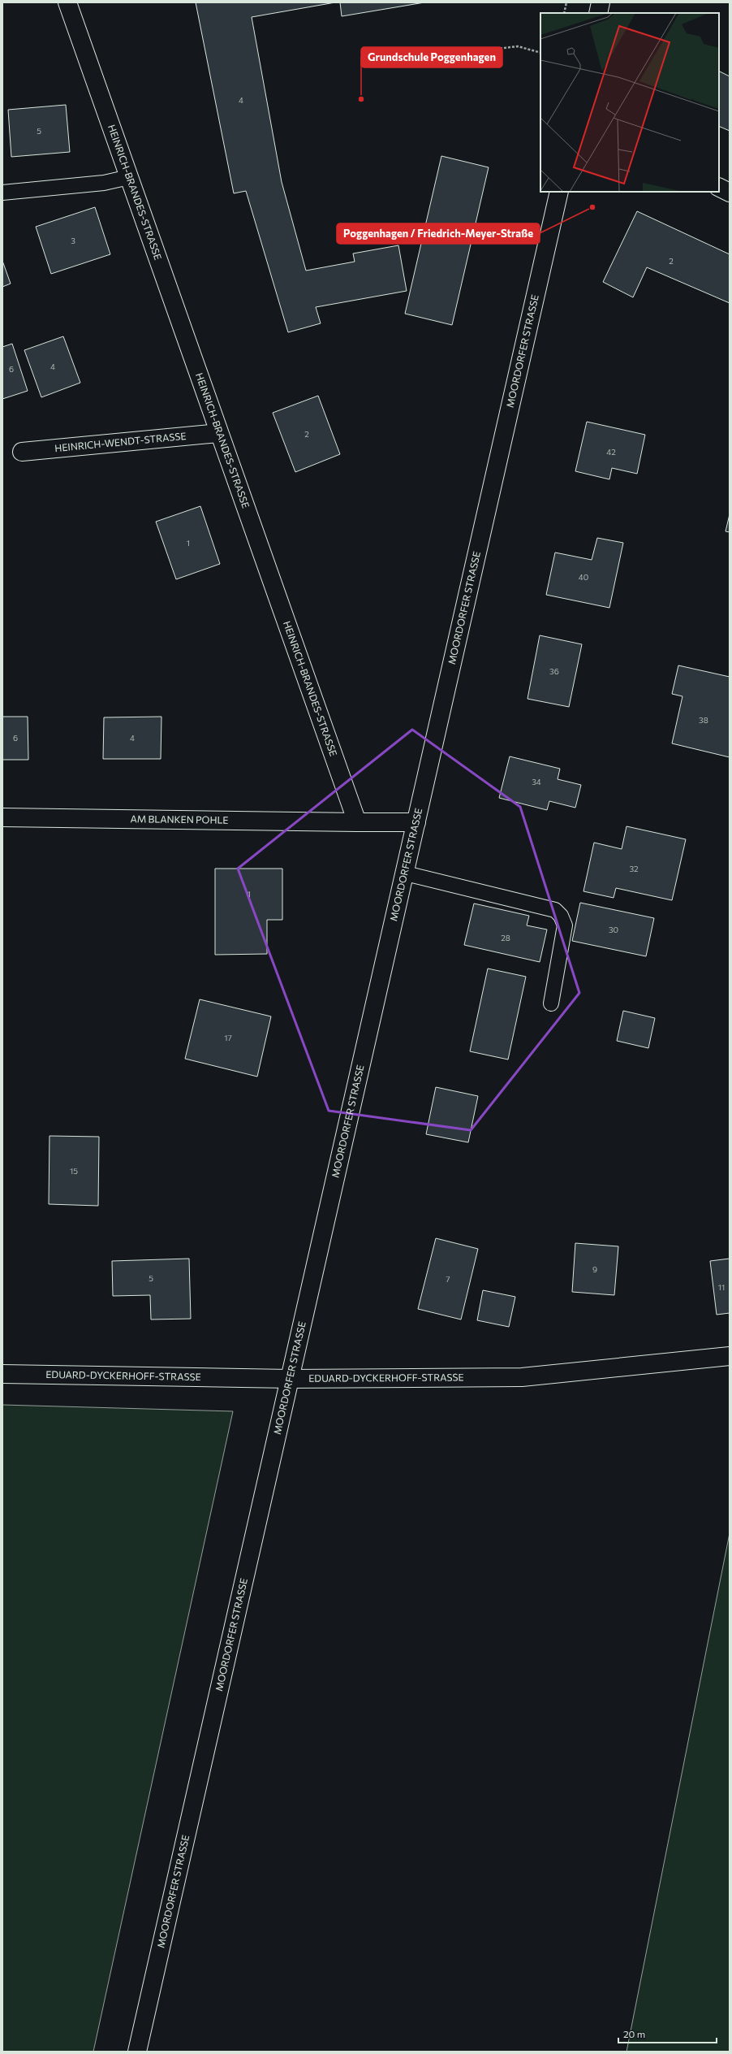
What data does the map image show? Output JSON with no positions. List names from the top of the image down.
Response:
{
  "streets": {
    "street": [
      "HEINRICH-BRANDES-STRASSE",
      "MOORDORFER STRASSE",
      "HEINRICH-WENDT-STRASSE",
      "AM BLANKEN POHLE",
      "EDUARD-DYCKERHOFF-STRASSE"
    ]
  },
  "crossings": [
    ["HEINRICH-BRANDES-STRASSE", "HEINRICH-WENDT-STRASSE"],
    ["HEINRICH-BRANDES-STRASSE", "AM BLANKEN POHLE"],
    ["MOORDORFER STRASSE", "EDUARD-DYCKERHOFF-STRASSE"]
  ],
  "places": ["Grundschule Poggenhagen", "Poggenhagen / Friedrich-Meyer-Straße"],
  "house_numbers": [
    "4",
    "5",
    "3",
    "2",
    "4",
    "6",
    "2",
    "42",
    "1",
    "40",
    "36",
    "38",
    "6",
    "4",
    "34",
    "32",
    "1",
    "30",
    "28",
    "17",
    "15",
    "9",
    "5",
    "7",
    "11"
  ],
  "scale_bar": "20 m"
}
